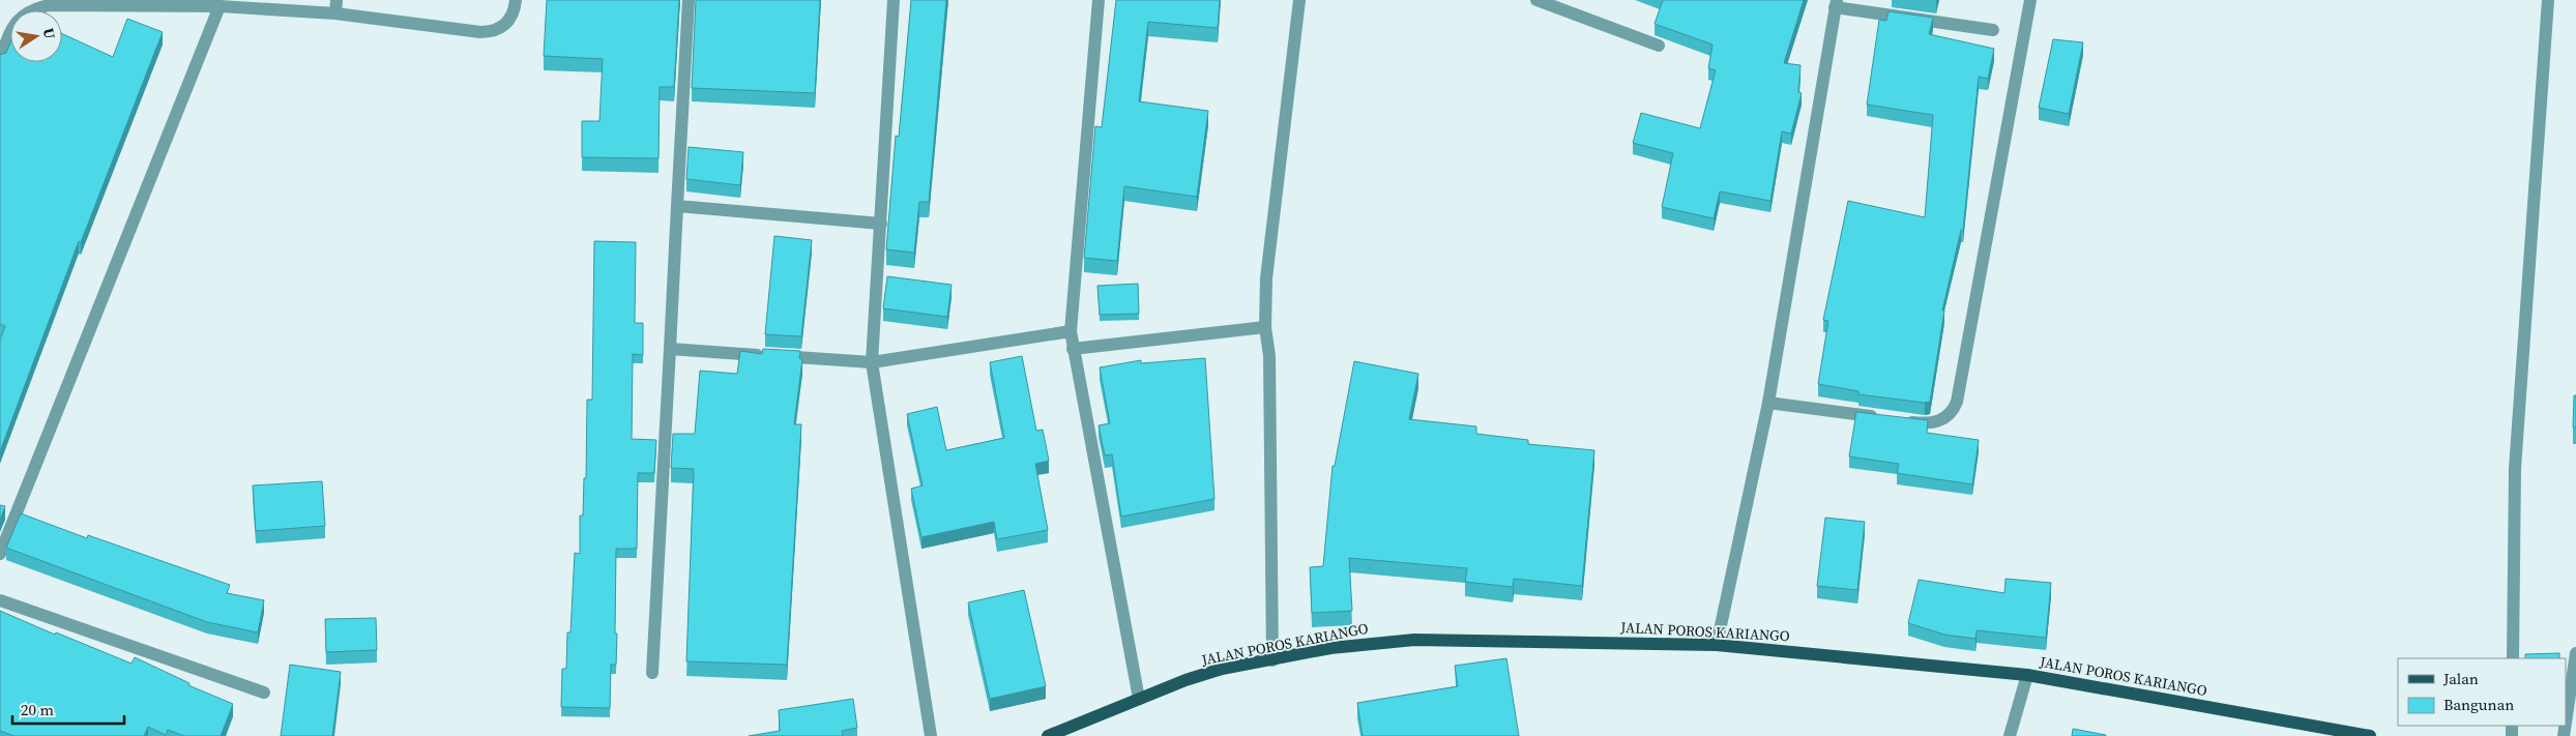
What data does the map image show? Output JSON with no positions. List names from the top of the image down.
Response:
{
  "streets": {
    "main road": ["JALAN POROS KARIANGO"]
  },
  "legend": ["Jalan", "Bangunan"],
  "scale_bar": "20 m",
  "north": "right"
}
